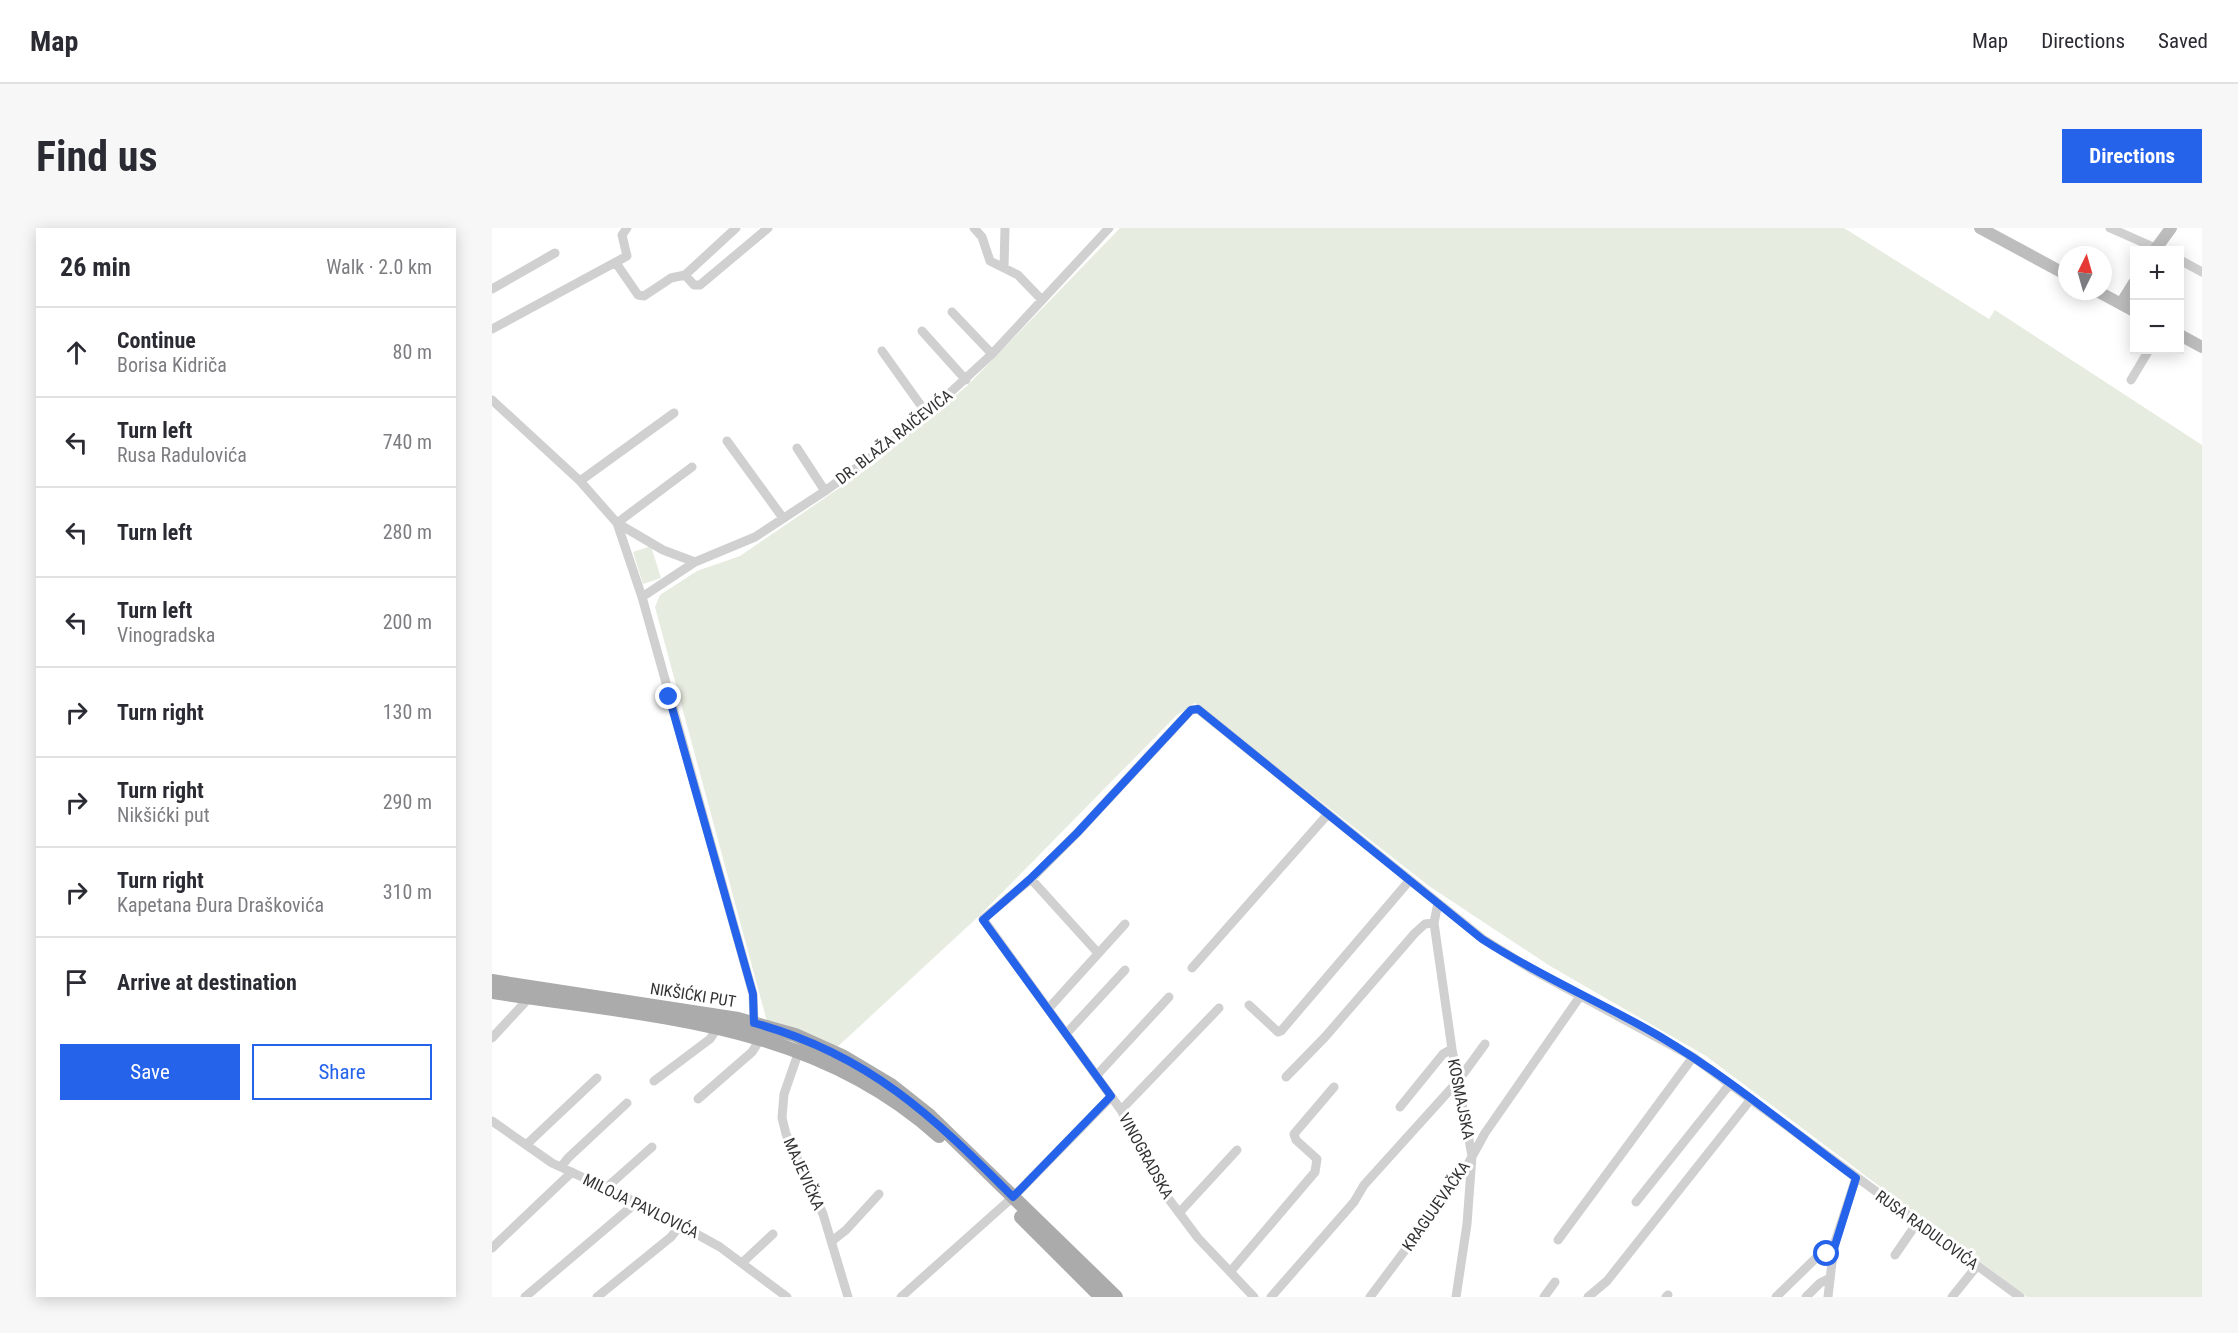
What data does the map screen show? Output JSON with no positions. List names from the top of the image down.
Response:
{
  "streets": {
    "main road": ["NIKŠIĆKI PUT"],
    "street": [
      "DR. BLAŽA RAIČEVIĆA",
      "KOSMAJSKA",
      "VINOGRADSKA",
      "MAJEVIČKA",
      "MILOJA PAVLOVIĆA",
      "KRAGUJEVAČKA",
      "RUSA RADULOVIĆA"
    ]
  },
  "crossings": [
    ["KOSMAJSKA", "KRAGUJEVAČKA"],
    ["KOSMAJSKA", "RUSA RADULOVIĆA"],
    ["VINOGRADSKA", "RUSA RADULOVIĆA"],
    ["KRAGUJEVAČKA", "RUSA RADULOVIĆA"]
  ],
  "north": "top",
  "page": {
    "header": "Map",
    "nav": ["Map", "Directions", "Saved"],
    "buttons": [
      "Directions",
      ["Save", "Share"]
    ],
    "title": "Find us",
    "heading": ["26 min", "Walk · 2.0 km"],
    "map_buttons": ["+", "−"],
    "list": [
      ["Continue", "Borisa Kidriča", "80 m"],
      ["Turn left", "Rusa Radulovića", "740 m"],
      ["Turn left", "280 m"],
      ["Turn left", "Vinogradska", "200 m"],
      ["Turn right", "130 m"],
      ["Turn right", "Nikšićki put", "290 m"],
      ["Turn right", "Kapetana Đura Draškovića", "310 m"],
      "Arrive at destination"
    ]
  }
}
